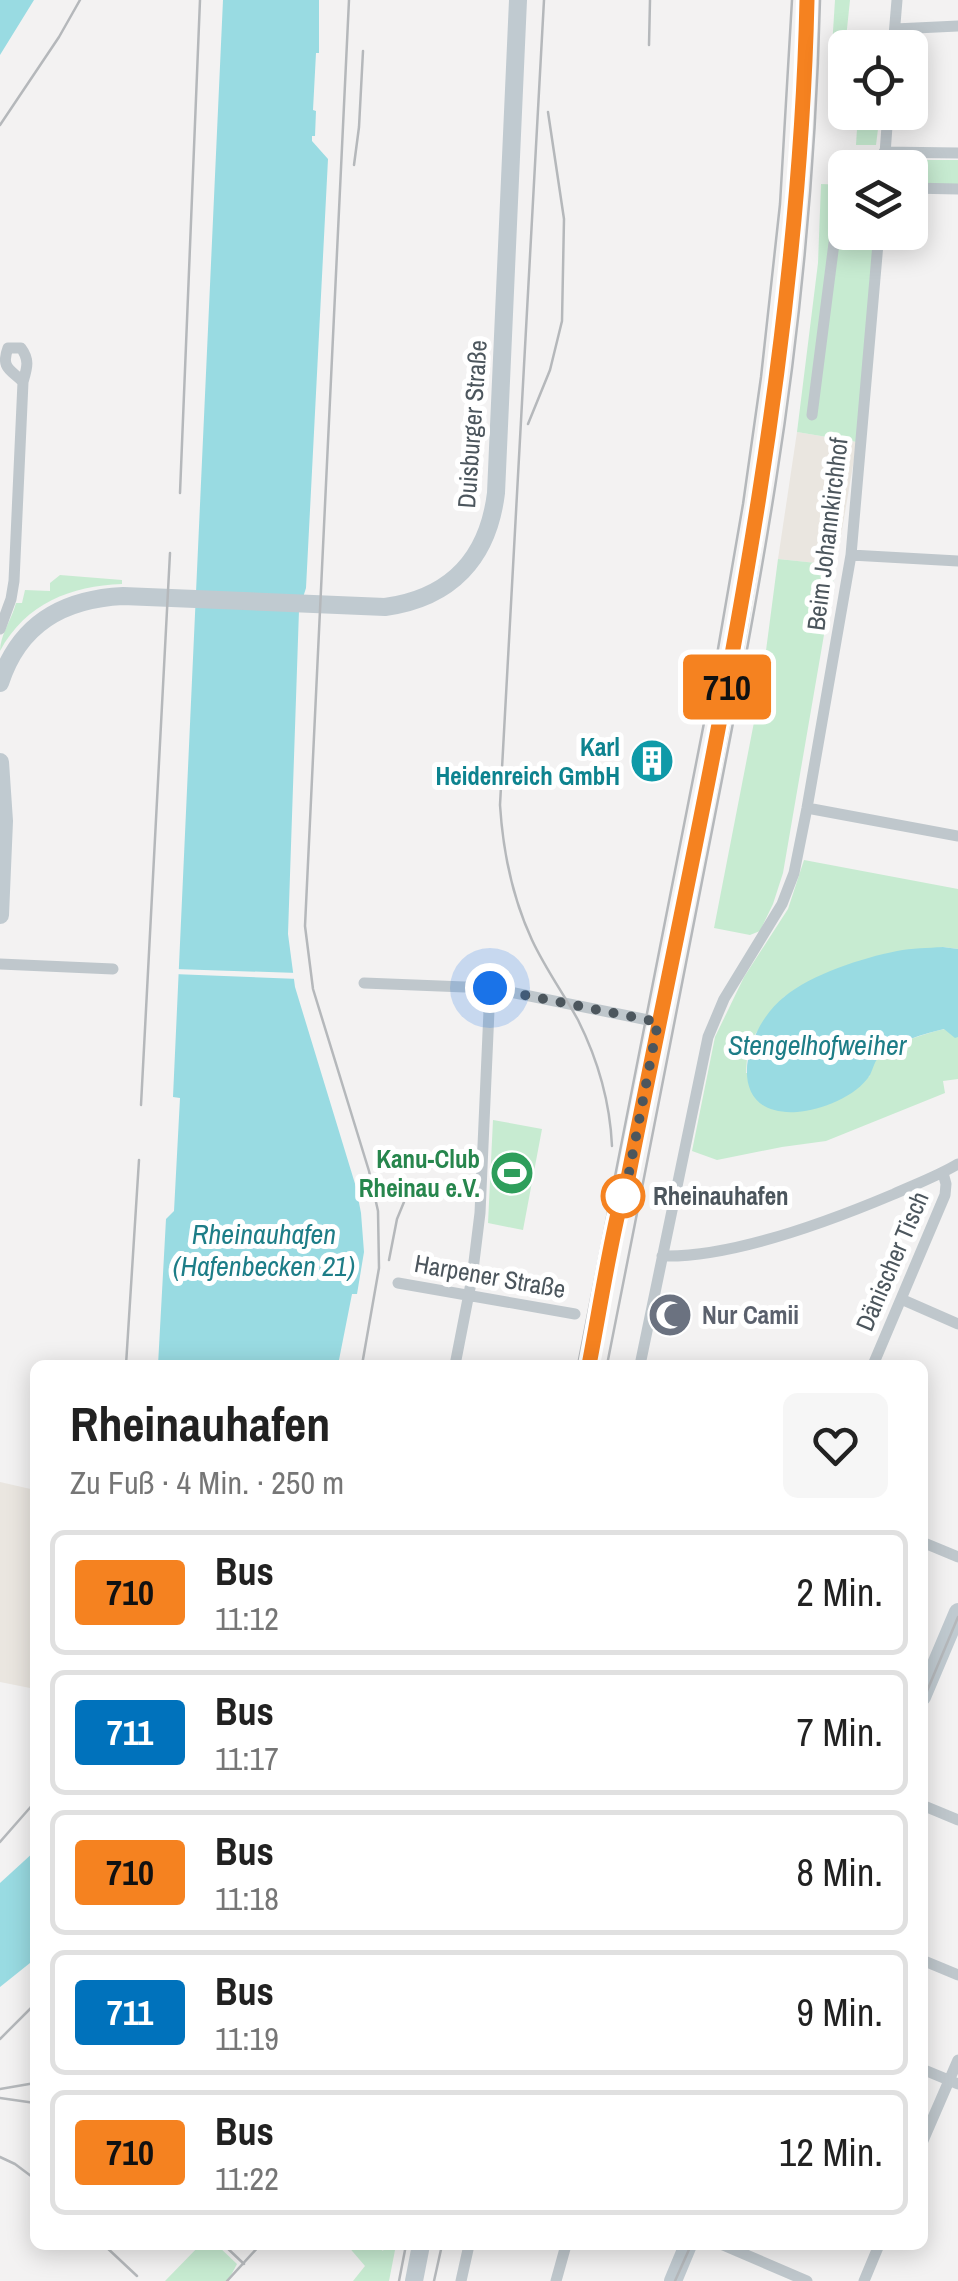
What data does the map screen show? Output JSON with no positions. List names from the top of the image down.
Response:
{
  "streets": {
    "street": [
      "Duisburger Straße",
      "Beim Johannkirchhof",
      "Dänischer Tisch",
      "Harpener Straße"
    ]
  },
  "water": ["Stengelhofweiher", "Rheinauhafen (Hafenbecken 21)"],
  "places": {
    "building": ["Karl Heidenreich GmbH"],
    "sports": ["Kanu-Club Rheinau e.V."],
    "other": ["Rheinauhafen"],
    "mosque": ["Nur Camii"]
  },
  "lines": ["bus line 710"],
  "page": {
    "on_map": "710",
    "heading": ["Rheinauhafen", "Zu Fuß · 4 Min. · 250 m"],
    "list": [
      {
        "mark": "710",
        "name": "Bus",
        "note": "11:12",
        "value": "2 Min."
      },
      {
        "mark": "711",
        "name": "Bus",
        "note": "11:17",
        "value": "7 Min."
      },
      {
        "mark": "710",
        "name": "Bus",
        "note": "11:18",
        "value": "8 Min."
      },
      {
        "mark": "711",
        "name": "Bus",
        "note": "11:19",
        "value": "9 Min."
      },
      {
        "mark": "710",
        "name": "Bus",
        "note": "11:22",
        "value": "12 Min."
      }
    ]
  }
}
